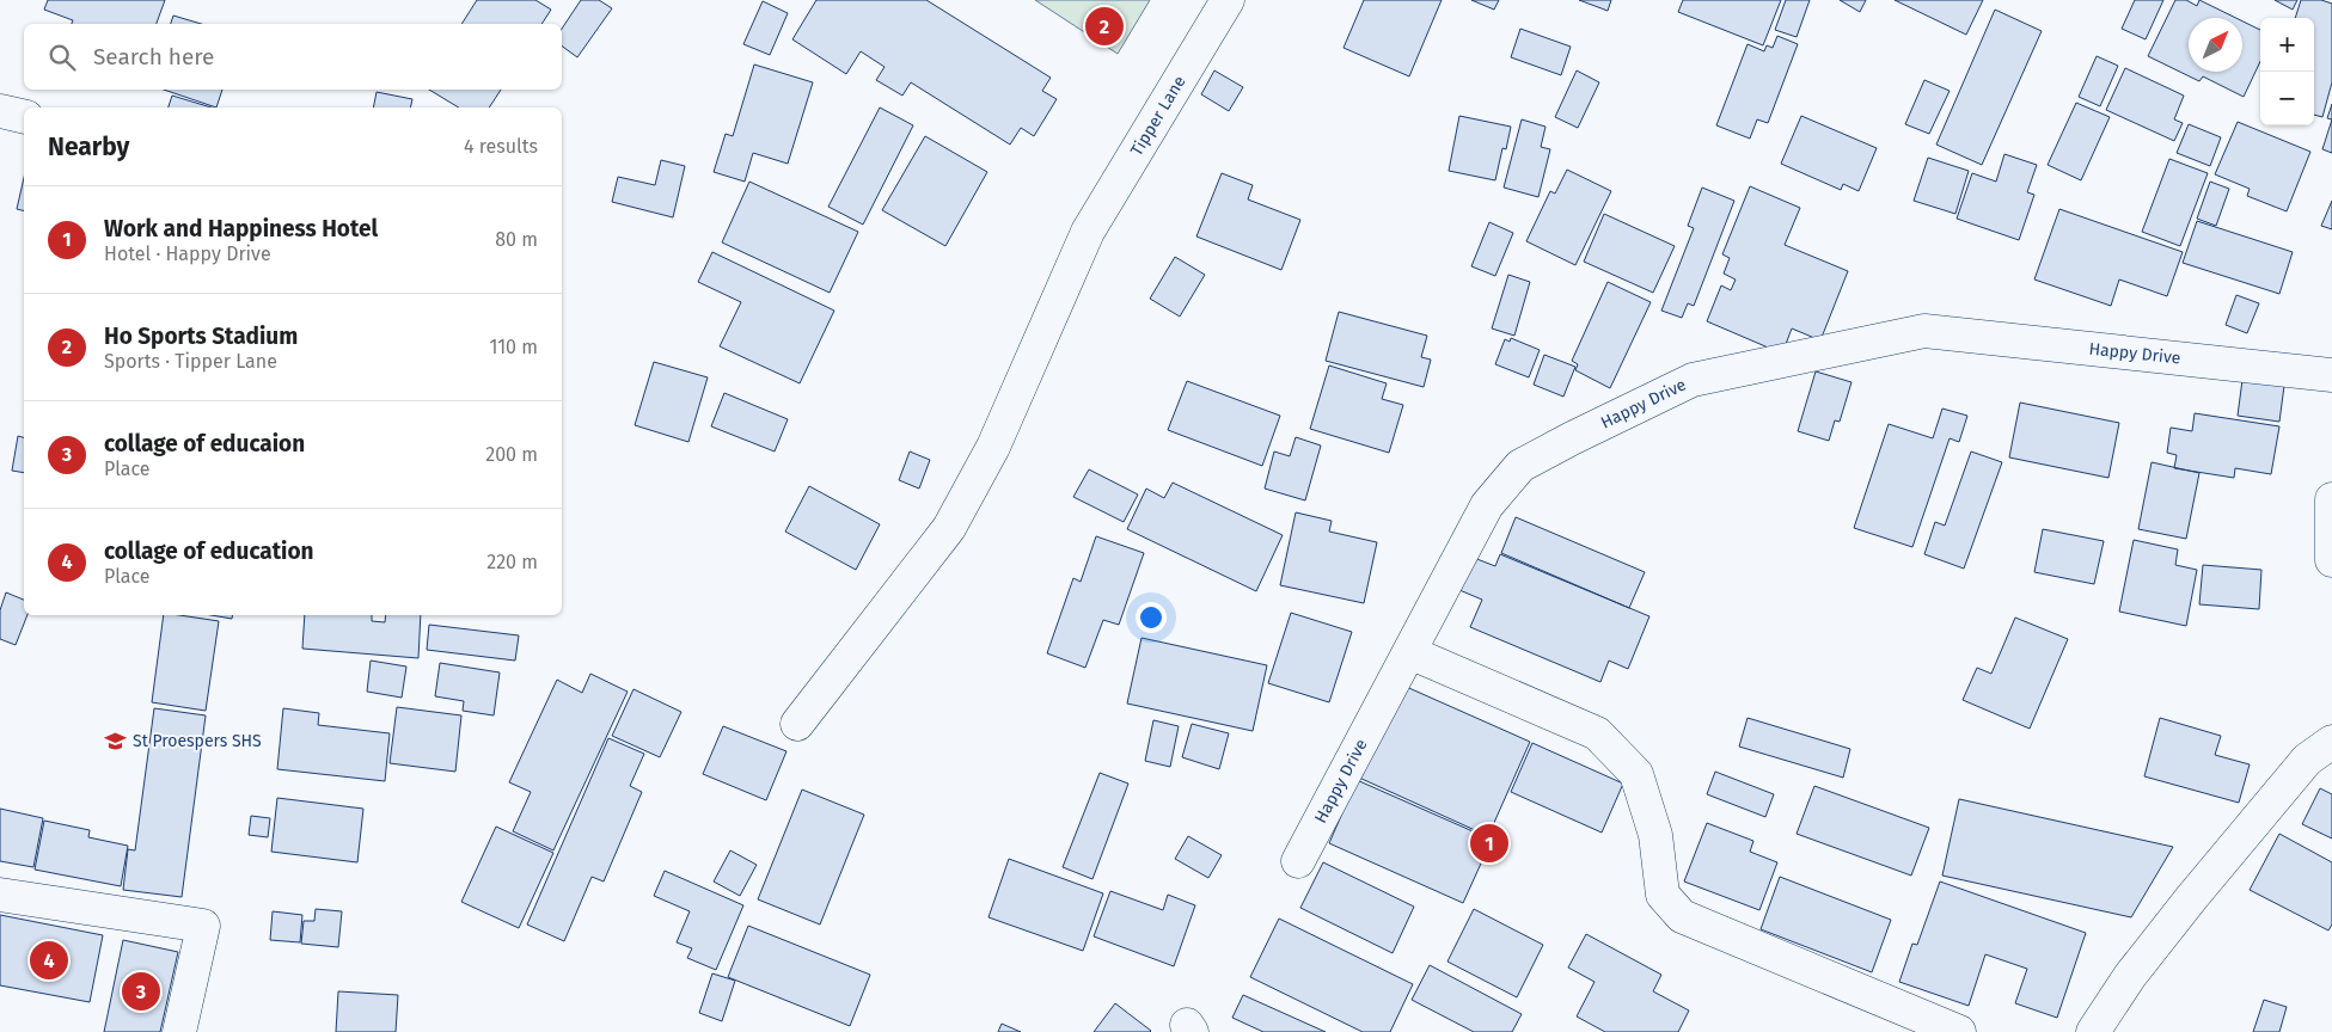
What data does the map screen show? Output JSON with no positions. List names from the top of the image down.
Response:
{
  "streets": {
    "street": ["Tipper Lane", "Happy Drive"]
  },
  "places": {
    "school or university": ["St Proespers SHS"]
  },
  "north": "top right",
  "page": {
    "pins": [
      "2",
      "1",
      "4",
      "3"
    ],
    "map_buttons": ["+", "−"],
    "search": "Search here",
    "heading": ["Nearby", "4 results"],
    "list": [
      {
        "mark": "1",
        "name": "Work and Happiness Hotel",
        "note": "Hotel · Happy Drive",
        "value": "80 m"
      },
      {
        "mark": "2",
        "name": "Ho Sports Stadium",
        "note": "Sports · Tipper Lane",
        "value": "110 m"
      },
      {
        "mark": "3",
        "name": "collage of educaion",
        "note": "Place",
        "value": "200 m"
      },
      {
        "mark": "4",
        "name": "collage of education",
        "note": "Place",
        "value": "220 m"
      }
    ]
  }
}
